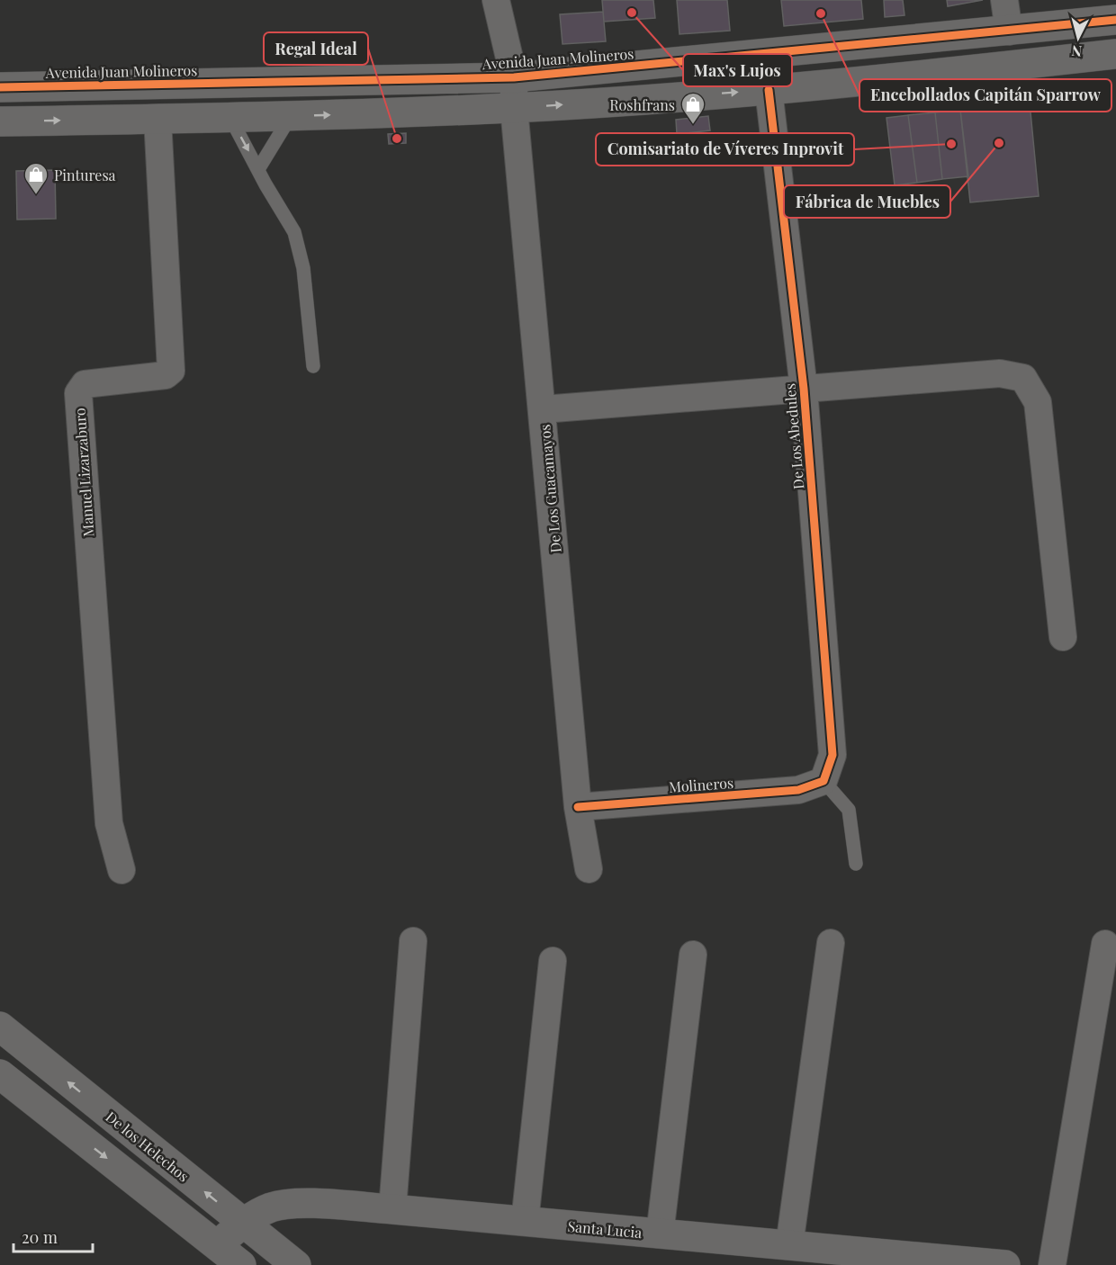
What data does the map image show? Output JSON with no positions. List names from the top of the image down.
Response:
{
  "streets": {
    "street": [
      "Avenida Juan Molineros",
      "De Los Abedules",
      "Manuel Lizarzaburo",
      "De Los Guacamayos",
      "Molineros",
      "De los Helechos",
      "Santa Lucia"
    ]
  },
  "crossings": [
    ["Avenida Juan Molineros", "De Los Guacamayos"],
    ["De Los Abedules", "Molineros"],
    ["De Los Guacamayos", "Molineros"],
    ["De los Helechos", "Santa Lucia"]
  ],
  "places": {
    "other": [
      "Max's Lujos",
      "Encebollados Capitán Sparrow",
      "Regal Ideal",
      "Fábrica de Muebles",
      "Comisariato de Víveres Inprovit"
    ],
    "shop": ["Roshfrans", "Pinturesa"]
  },
  "scale_bar": "20 m",
  "north": "bottom"
}
